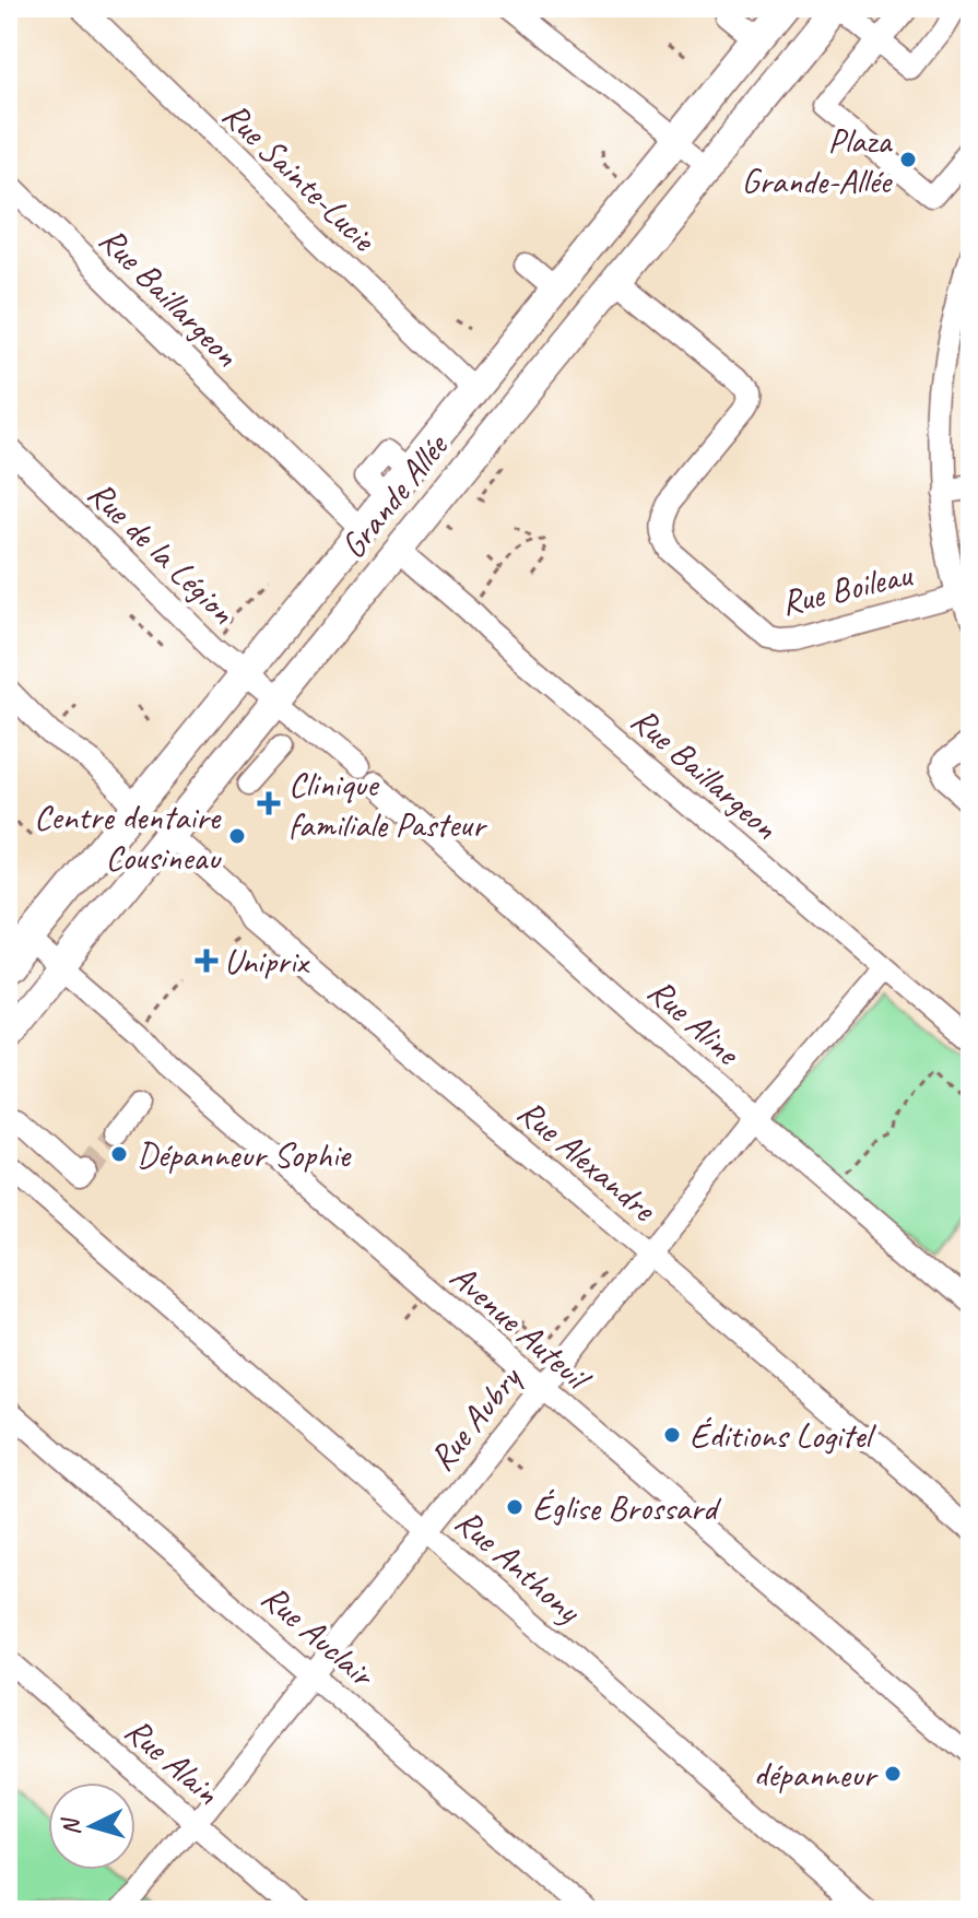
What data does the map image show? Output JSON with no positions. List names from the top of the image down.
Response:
{
  "streets": {
    "main road": ["Grande Allée"],
    "street": [
      "Rue Sainte-Lucie",
      "Rue Baillargeon",
      "Rue de la Légion",
      "Rue Boileau",
      "Rue Aline",
      "Rue Alexandre",
      "Avenue Auteuil",
      "Rue Aubry",
      "Rue Anthony",
      "Rue Auclair",
      "Rue Alain"
    ]
  },
  "crossings": [
    ["Rue Sainte-Lucie", "Grande Allée"],
    ["Rue Baillargeon", "Grande Allée"],
    ["Rue Baillargeon", "Rue Aubry"],
    ["Grande Allée", "Rue de la Légion"],
    ["Grande Allée", "Rue Boileau"],
    ["Grande Allée", "Rue Alexandre"],
    ["Grande Allée", "Avenue Auteuil"],
    ["Rue Aline", "Rue Aubry"],
    ["Rue Alexandre", "Rue Aubry"],
    ["Avenue Auteuil", "Rue Aubry"],
    ["Rue Aubry", "Rue Anthony"],
    ["Rue Aubry", "Rue Auclair"],
    ["Rue Aubry", "Rue Alain"]
  ],
  "places": {
    "other": [
      "Plaza Grande-Allée",
      "Centre dentaire Cousineau",
      "Dépanneur Sophie",
      "Éditions Logitel",
      "Église Brossard",
      "dépanneur"
    ],
    "health": ["Clinique familiale Pasteur", "Uniprix"]
  },
  "north": "left"
}
